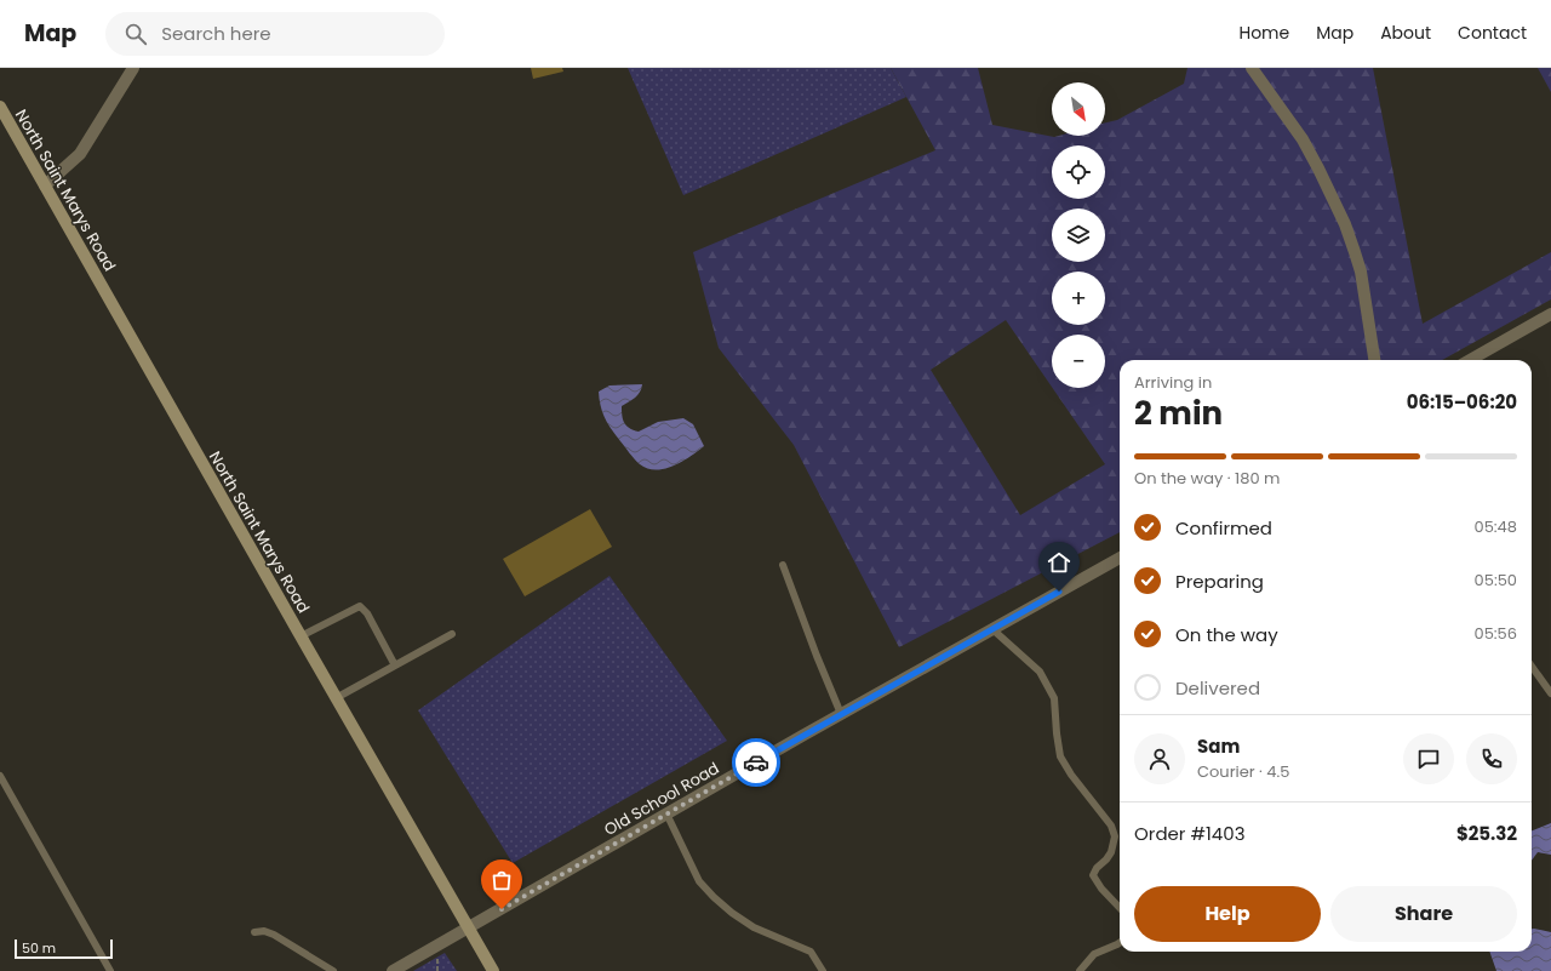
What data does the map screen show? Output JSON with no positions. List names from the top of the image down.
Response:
{
  "streets": {
    "main road": ["North Saint Marys Road"],
    "street": ["Old School Road"]
  },
  "crossings": [
    ["North Saint Marys Road", "Old School Road"]
  ],
  "scale_bar": "50 m",
  "north": "bottom right",
  "page": {
    "header": "Map",
    "search": "Search here",
    "nav": [
      "Home",
      "Map",
      "About",
      "Contact"
    ],
    "map_buttons": ["+", "−"],
    "heading": ["2 min", "Arriving in", "06:15–06:20"],
    "panel": [
      "Sam",
      "Courier · 4.5",
      "Order #1403",
      "$25.32"
    ],
    "bar": "On the way · 180 m",
    "list": [
      ["Confirmed", "05:48"],
      ["Preparing", "05:50"],
      ["On the way", "05:56"],
      "Delivered"
    ],
    "buttons": ["Help", "Share"],
    "scale": "50 m"
  }
}
